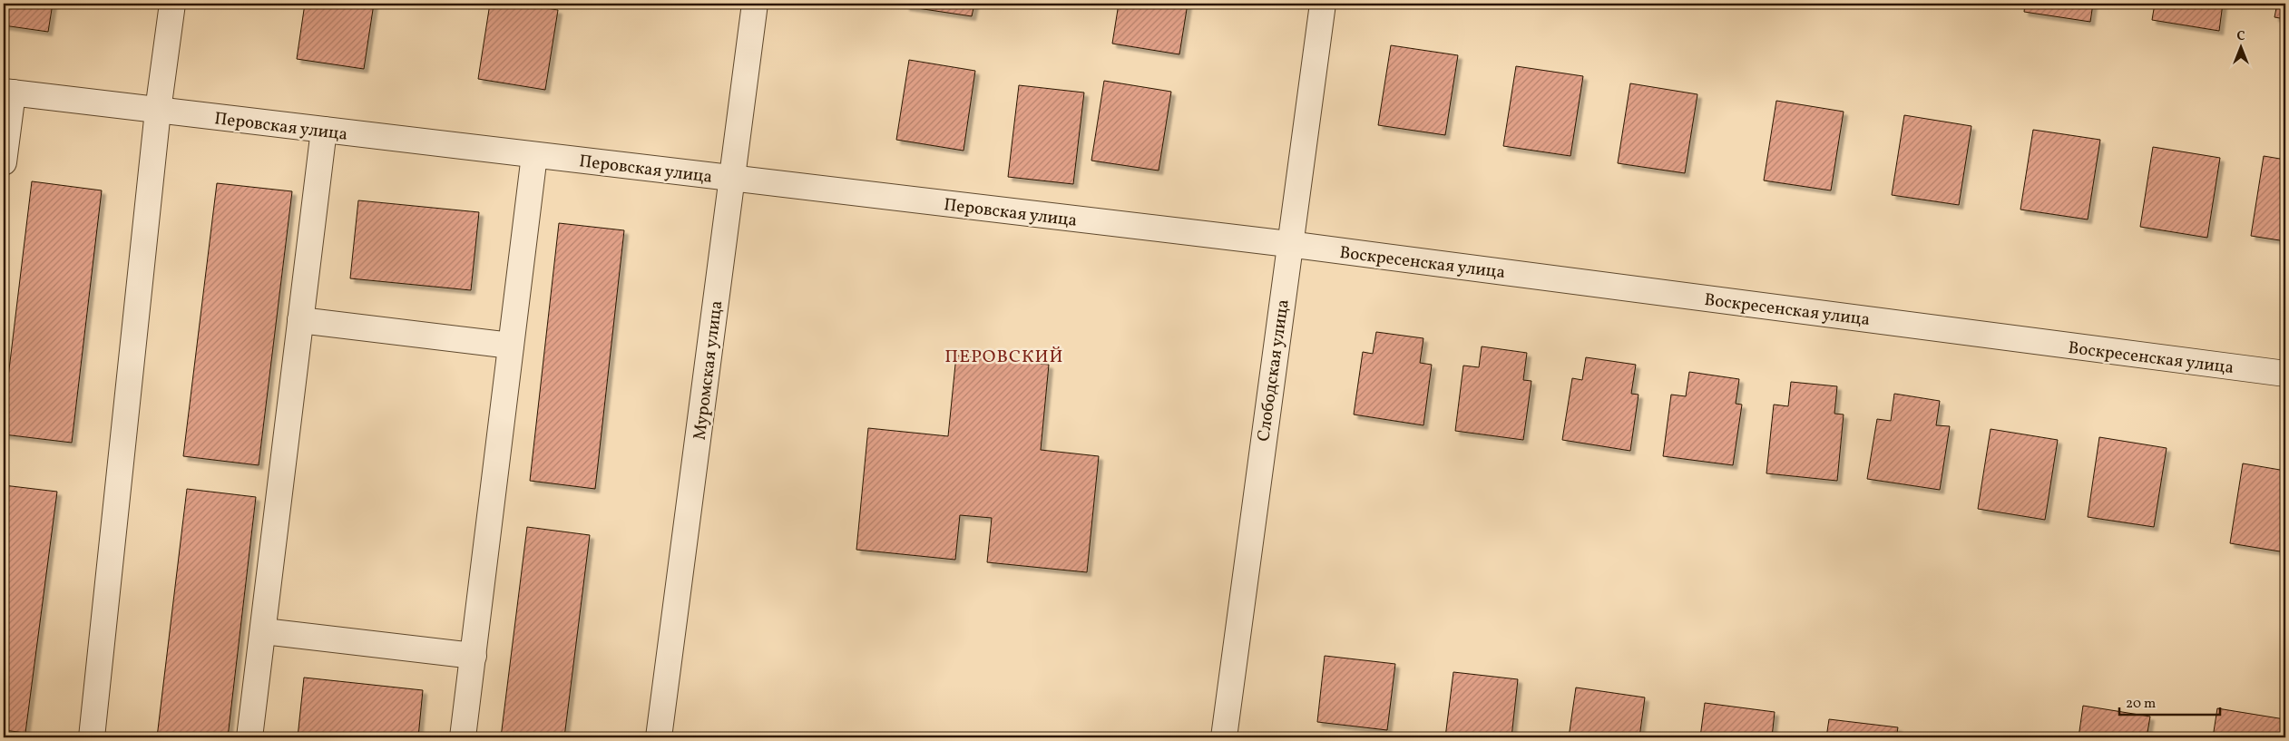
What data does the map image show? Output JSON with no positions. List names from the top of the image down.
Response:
{
  "streets": {
    "street": [
      "Перовская улица",
      "Воскресенская улица",
      "Муромская улица",
      "Слободская улица"
    ]
  },
  "crossings": [
    ["Перовская улица", "Воскресенская улица"],
    ["Перовская улица", "Муромская улица"],
    ["Перовская улица", "Слободская улица"],
    ["Воскресенская улица", "Слободская улица"]
  ],
  "districts": ["ПЕРОВСКИЙ"],
  "scale_bar": "20 m",
  "north": "top"
}
